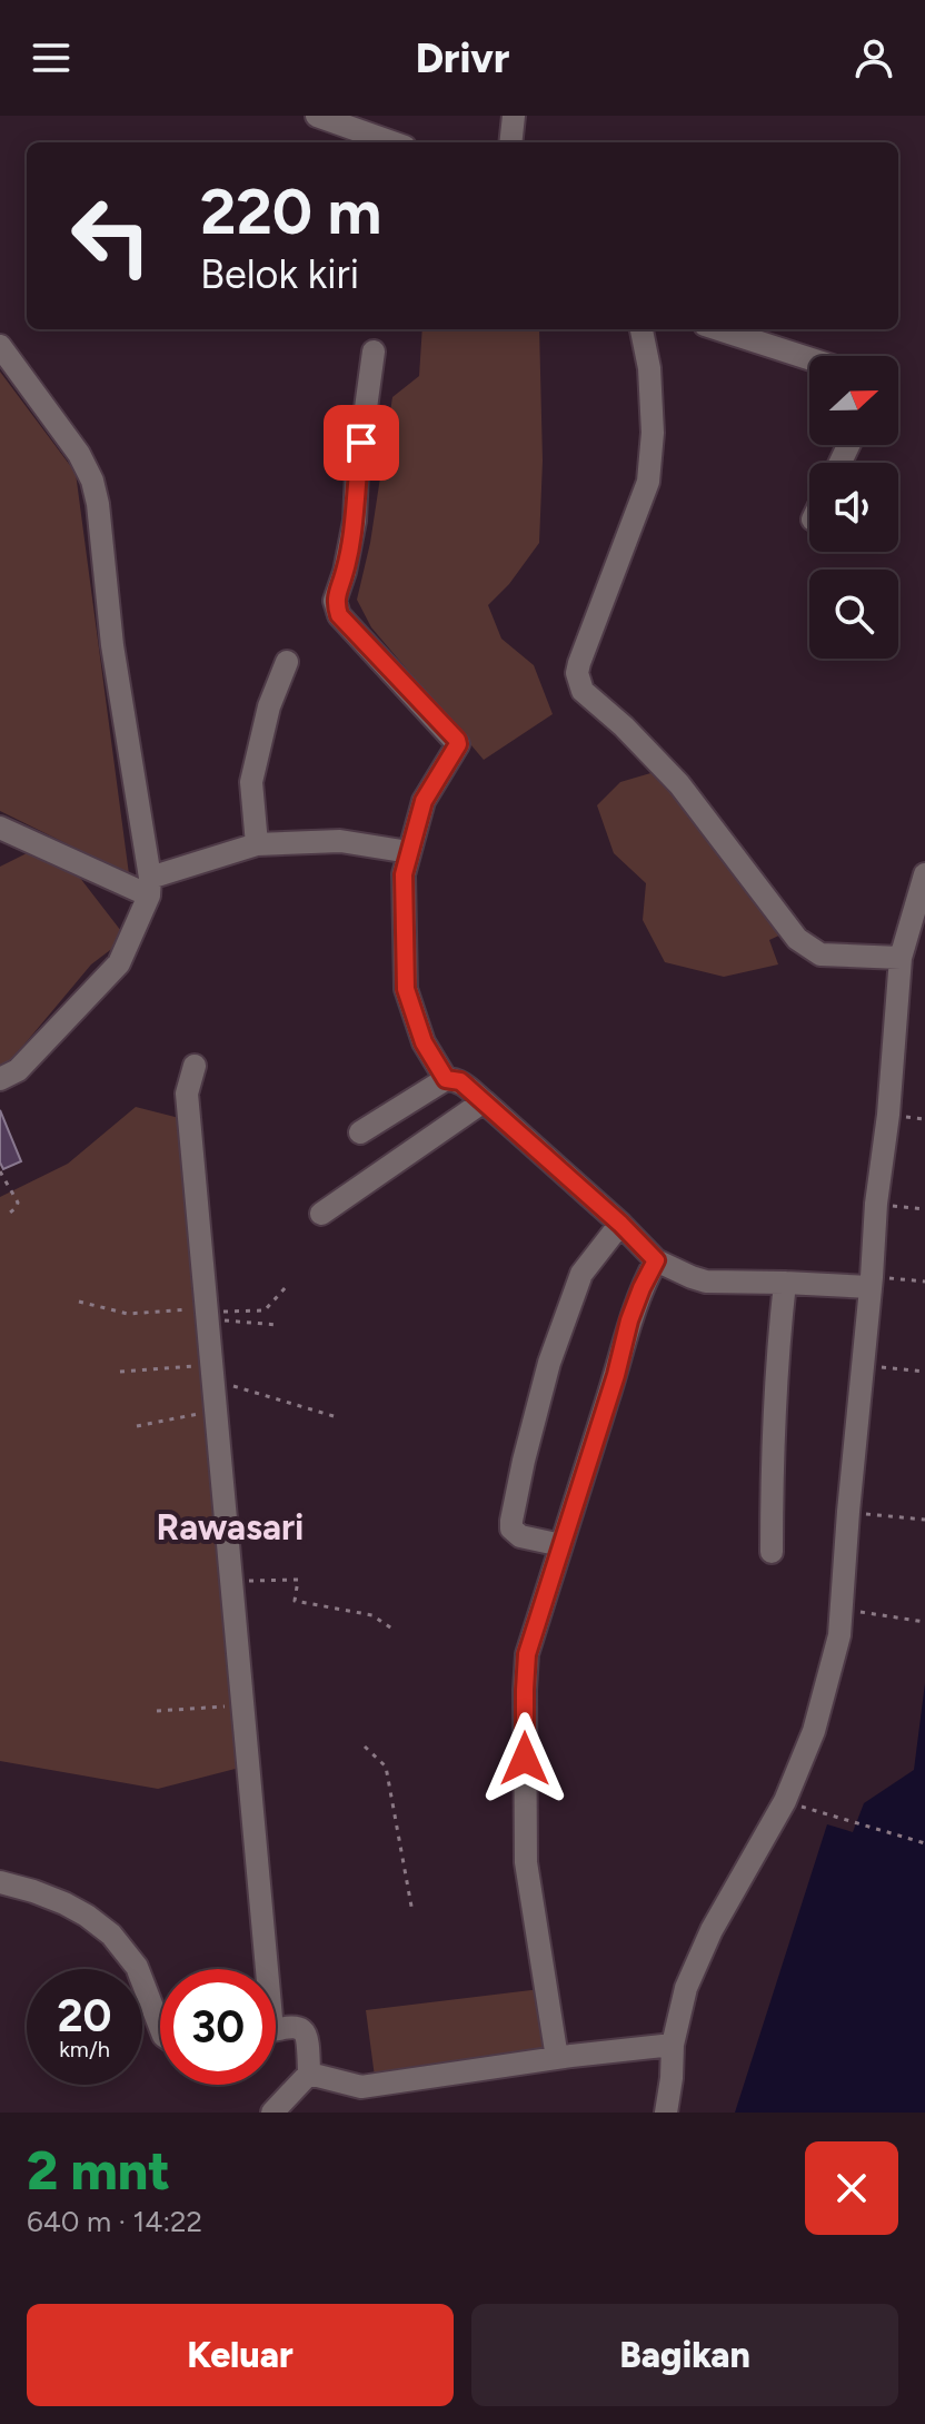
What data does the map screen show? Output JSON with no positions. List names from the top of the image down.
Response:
{
  "districts": ["Rawasari"],
  "north": "right",
  "page": {
    "header": "Drivr",
    "turn": ["220 m", "Belok kiri"],
    "speed": "20 km/h",
    "limit": "30",
    "heading": ["2 mnt", "640 m · 14:22"],
    "buttons": ["Keluar", "Bagikan"]
  }
}
